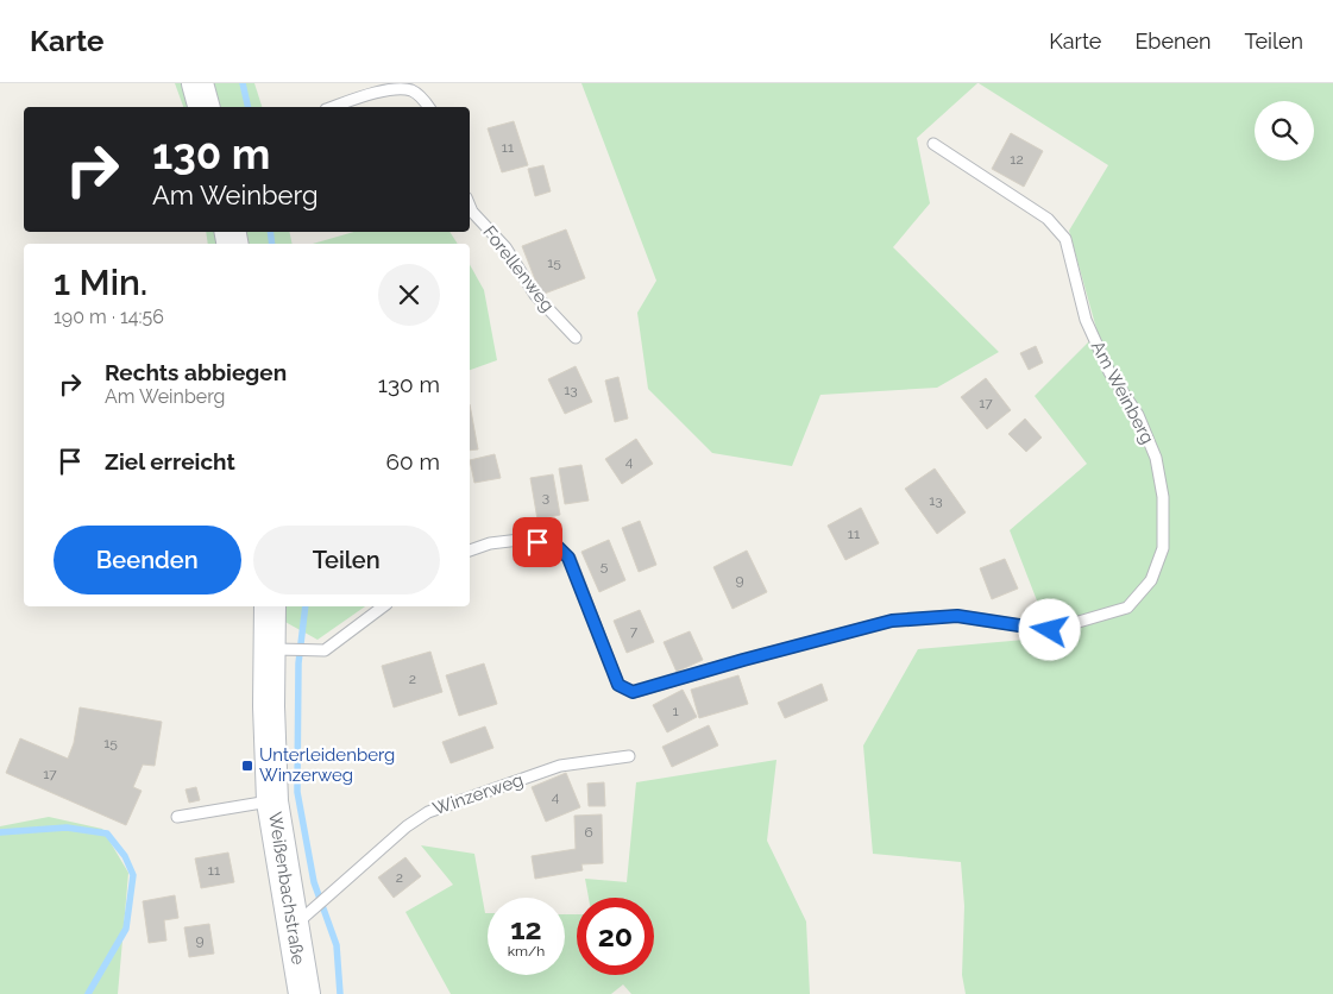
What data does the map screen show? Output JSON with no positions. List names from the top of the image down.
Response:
{
  "streets": {
    "main road": ["Weißenbachstraße"],
    "lane": ["Forellenweg", "Am Weinberg", "Winzerweg"]
  },
  "crossings": [
    ["Winzerweg", "Weißenbachstraße"]
  ],
  "places": {
    "transit": ["Unterleidenberg Winzerweg"]
  },
  "house_numbers": [
    "11",
    "12",
    "15",
    "13",
    "17",
    "4",
    "3",
    "13",
    "11",
    "5",
    "9",
    "7",
    "2",
    "1",
    "15",
    "17",
    "4",
    "6",
    "11",
    "2",
    "9"
  ],
  "page": {
    "header": "Karte",
    "nav": ["Karte", "Ebenen", "Teilen"],
    "turn": ["130 m", "Am Weinberg"],
    "heading": ["1 Min.", "190 m · 14:56"],
    "list": [
      {
        "name": "Rechts abbiegen",
        "note": "Am Weinberg",
        "value": "130 m"
      },
      {
        "name": "Ziel erreicht",
        "value": "60 m"
      }
    ],
    "buttons": ["Beenden", "Teilen"],
    "speed": "12 km/h",
    "limit": "20"
  }
}
